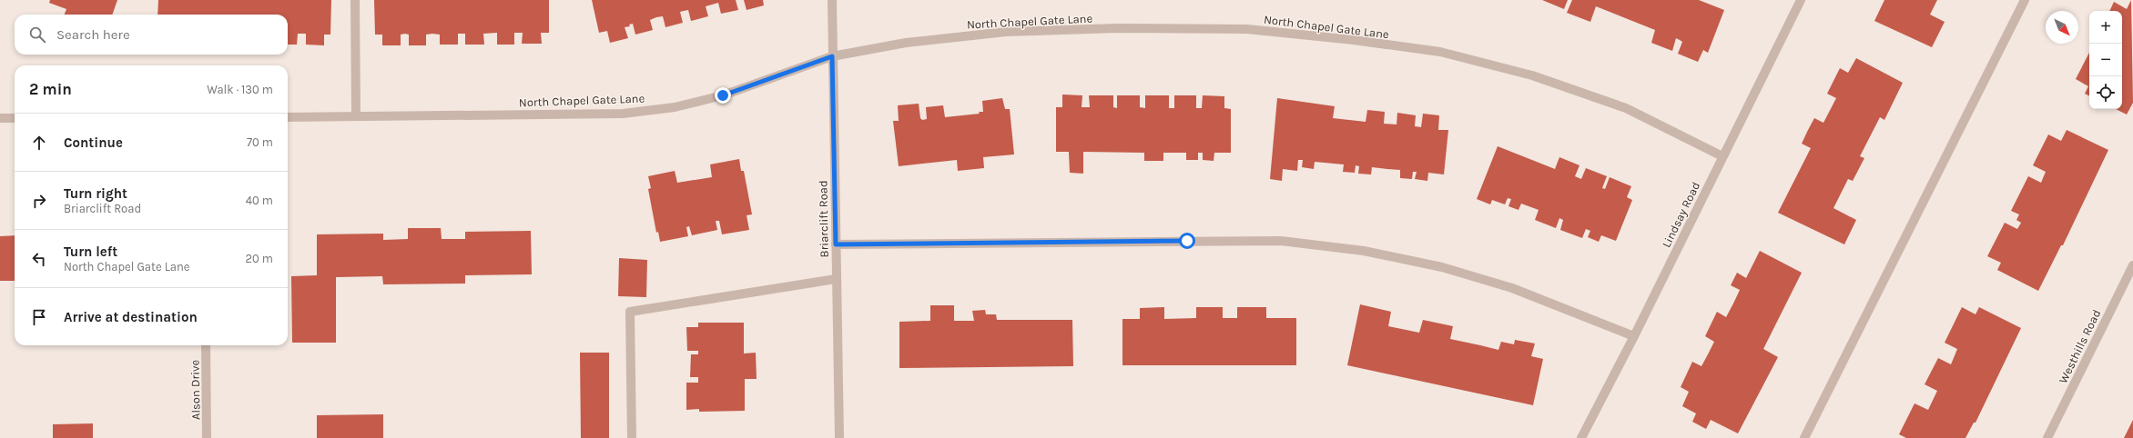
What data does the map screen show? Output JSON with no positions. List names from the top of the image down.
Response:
{
  "streets": {
    "street": [
      "North Chapel Gate Lane",
      "Lindsay Road",
      "Briarclift Road",
      "Westhills Road",
      "Alson Drive"
    ]
  },
  "crossings": [
    ["North Chapel Gate Lane", "Lindsay Road"],
    ["North Chapel Gate Lane", "Briarclift Road"]
  ],
  "north": "bottom right",
  "page": {
    "map_buttons": ["+", "−"],
    "search": "Search here",
    "heading": ["2 min", "Walk · 130 m"],
    "list": [
      ["Continue", "70 m"],
      ["Turn right", "Briarclift Road", "40 m"],
      ["Turn left", "North Chapel Gate Lane", "20 m"],
      "Arrive at destination"
    ]
  }
}
